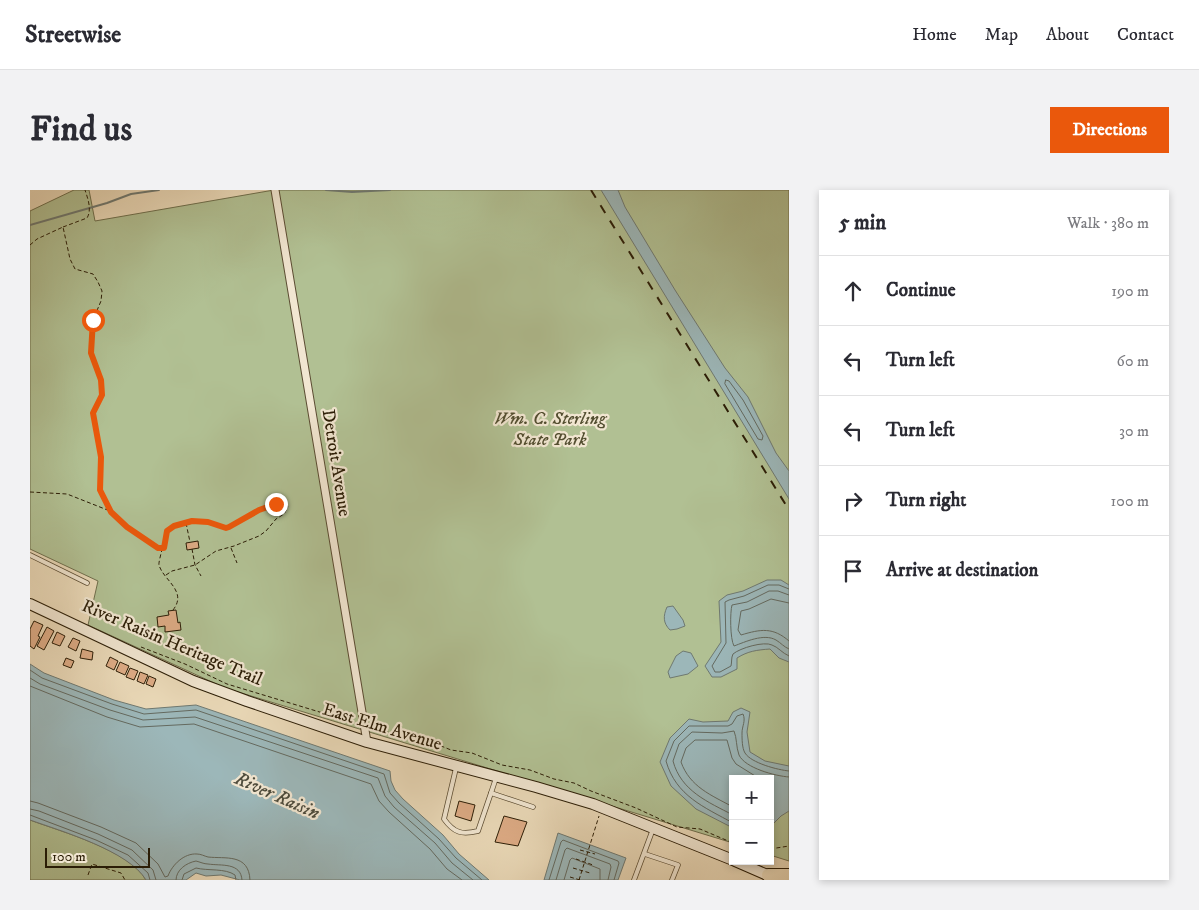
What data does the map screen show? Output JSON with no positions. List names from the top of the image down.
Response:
{
  "streets": {
    "main road": ["East Elm Avenue"],
    "street": ["Detroit Avenue"],
    "path": ["River Raisin Heritage Trail"]
  },
  "crossings": [
    ["Detroit Avenue", "River Raisin Heritage Trail"],
    ["Detroit Avenue", "East Elm Avenue"]
  ],
  "water": ["River Raisin"],
  "parks": ["Wm. C. Sterling State Park"],
  "scale_bar": "100 m",
  "page": {
    "header": "Streetwise",
    "nav": [
      "Home",
      "Map",
      "About",
      "Contact"
    ],
    "buttons": "Directions",
    "title": "Find us",
    "heading": ["5 min", "Walk · 380 m"],
    "list": [
      ["Continue", "190 m"],
      ["Turn left", "60 m"],
      ["Turn left", "30 m"],
      ["Turn right", "100 m"],
      "Arrive at destination"
    ],
    "map_buttons": ["+", "−"],
    "scale": "100 m"
  }
}
